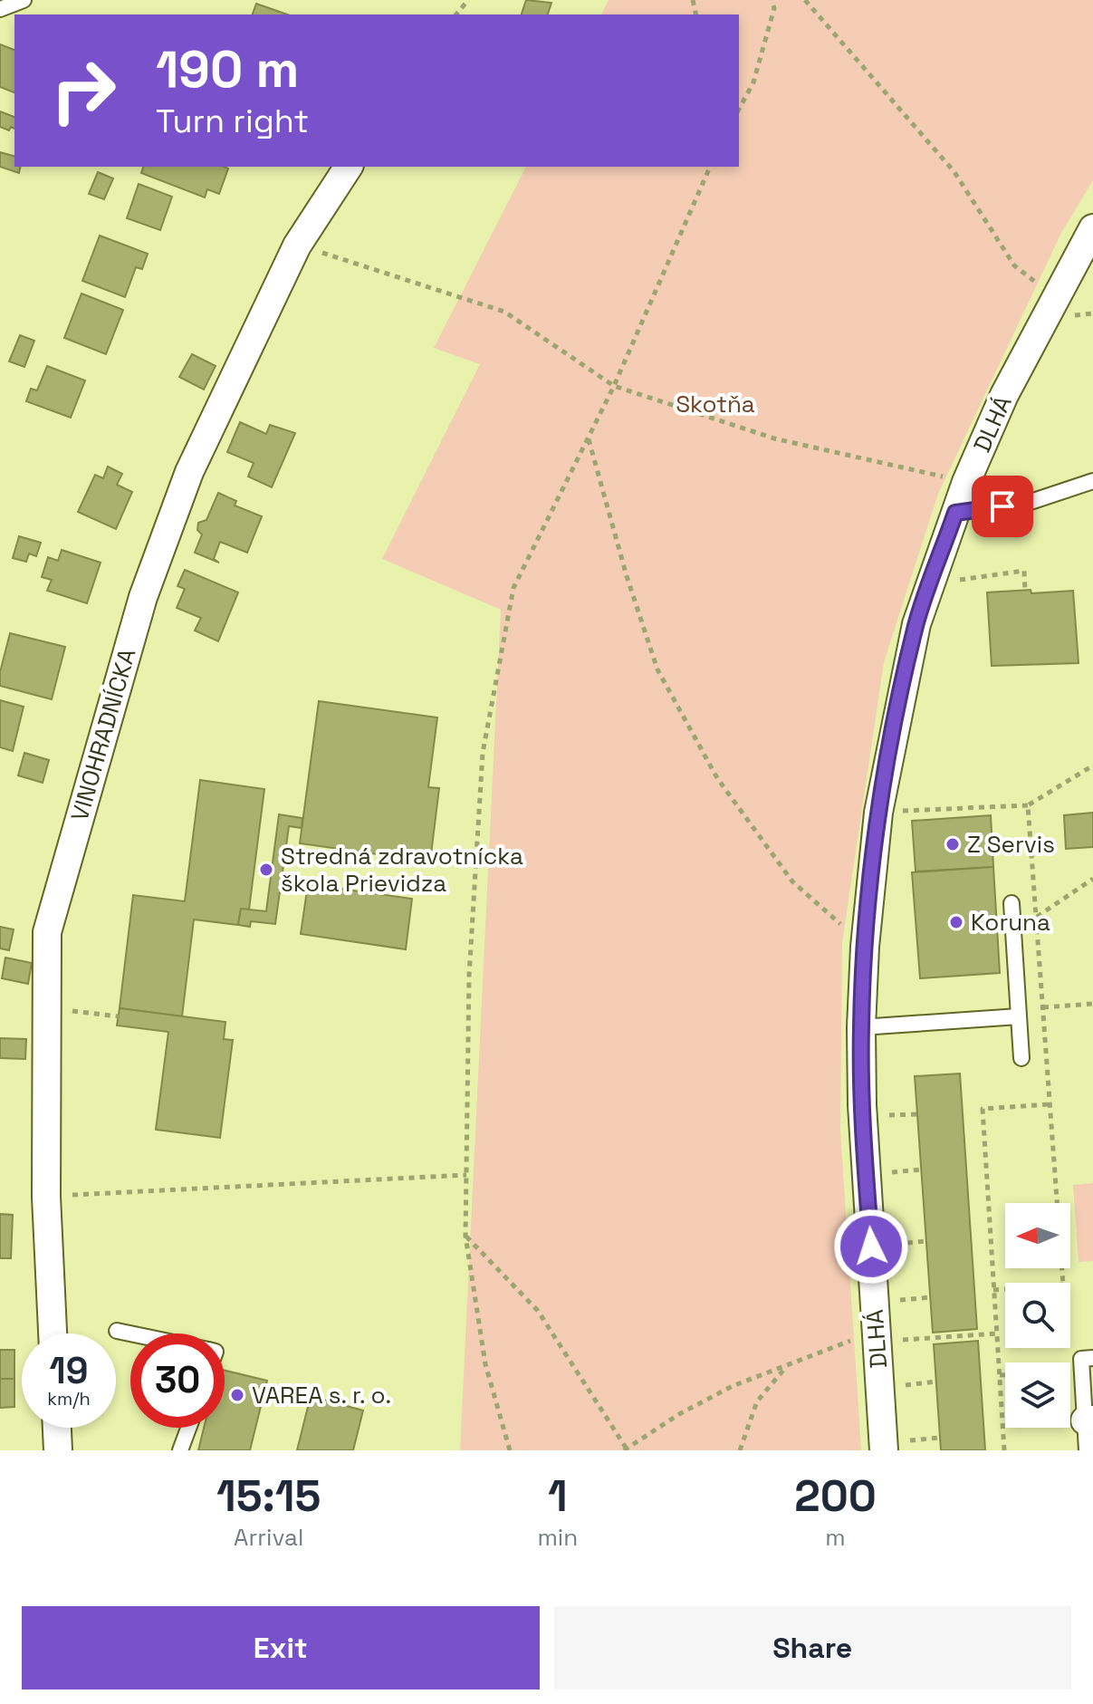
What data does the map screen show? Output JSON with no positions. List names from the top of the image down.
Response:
{
  "streets": {
    "street": ["DLHÁ", "VINOHRADNÍCKA"]
  },
  "parks": ["Skotňa"],
  "places": [
    "Z Servis",
    "Stredná zdravotnícka škola Prievidza",
    "Koruna",
    "VAREA s. r. o."
  ],
  "north": "left",
  "page": {
    "turn": ["190 m", "Turn right"],
    "speed": "19 km/h",
    "limit": "30",
    "eta": [
      "15:15",
      "Arrival",
      "1",
      "min",
      "200",
      "m"
    ],
    "buttons": ["Exit", "Share"]
  }
}
